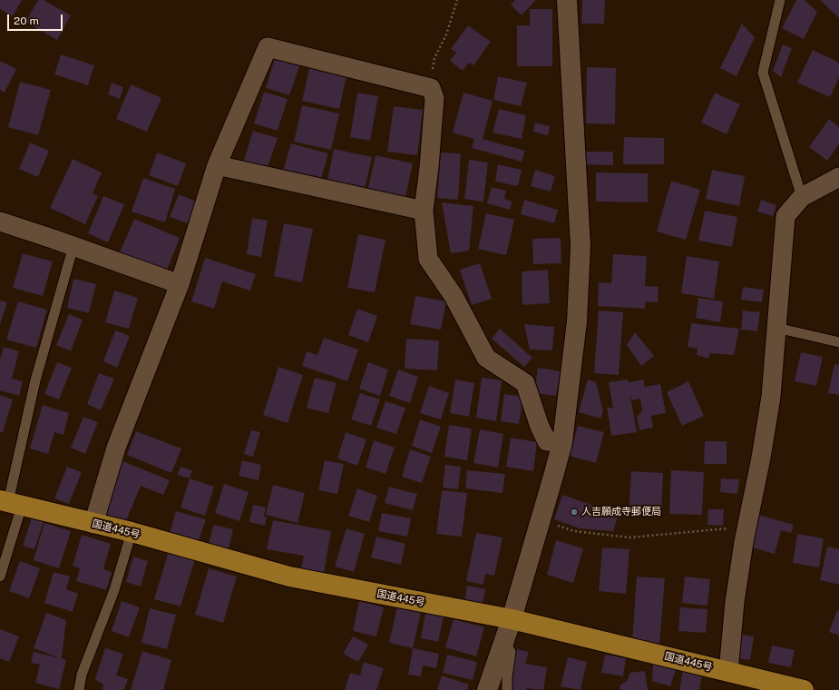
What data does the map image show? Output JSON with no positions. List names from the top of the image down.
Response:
{
  "streets": {
    "highway": ["国道445号"]
  },
  "places": ["人吉願成寺郵便局"],
  "scale_bar": "20 m"
}
